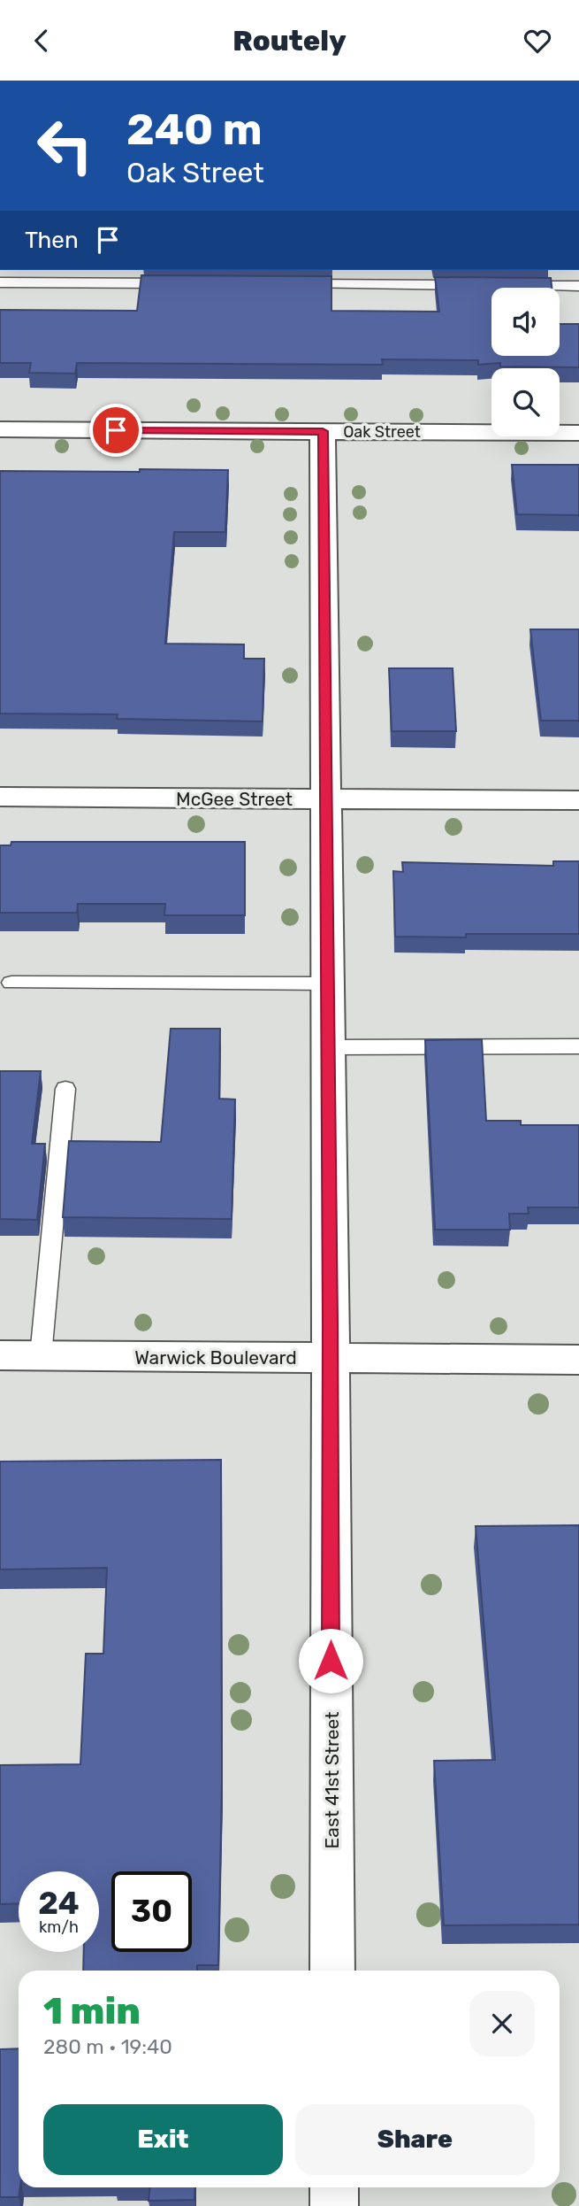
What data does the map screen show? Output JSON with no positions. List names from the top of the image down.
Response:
{
  "streets": {
    "street": [
      "Oak Street",
      "McGee Street",
      "Warwick Boulevard",
      "East 41st Street"
    ]
  },
  "crossings": [
    ["Oak Street", "East 41st Street"],
    ["McGee Street", "East 41st Street"],
    ["Warwick Boulevard", "East 41st Street"]
  ],
  "page": {
    "header": "Routely",
    "turn": ["240 m", "Oak Street"],
    "then": "Then",
    "speed": "24 km/h",
    "limit": "30",
    "heading": ["1 min", "280 m · 19:40"],
    "buttons": ["Exit", "Share"]
  }
}
